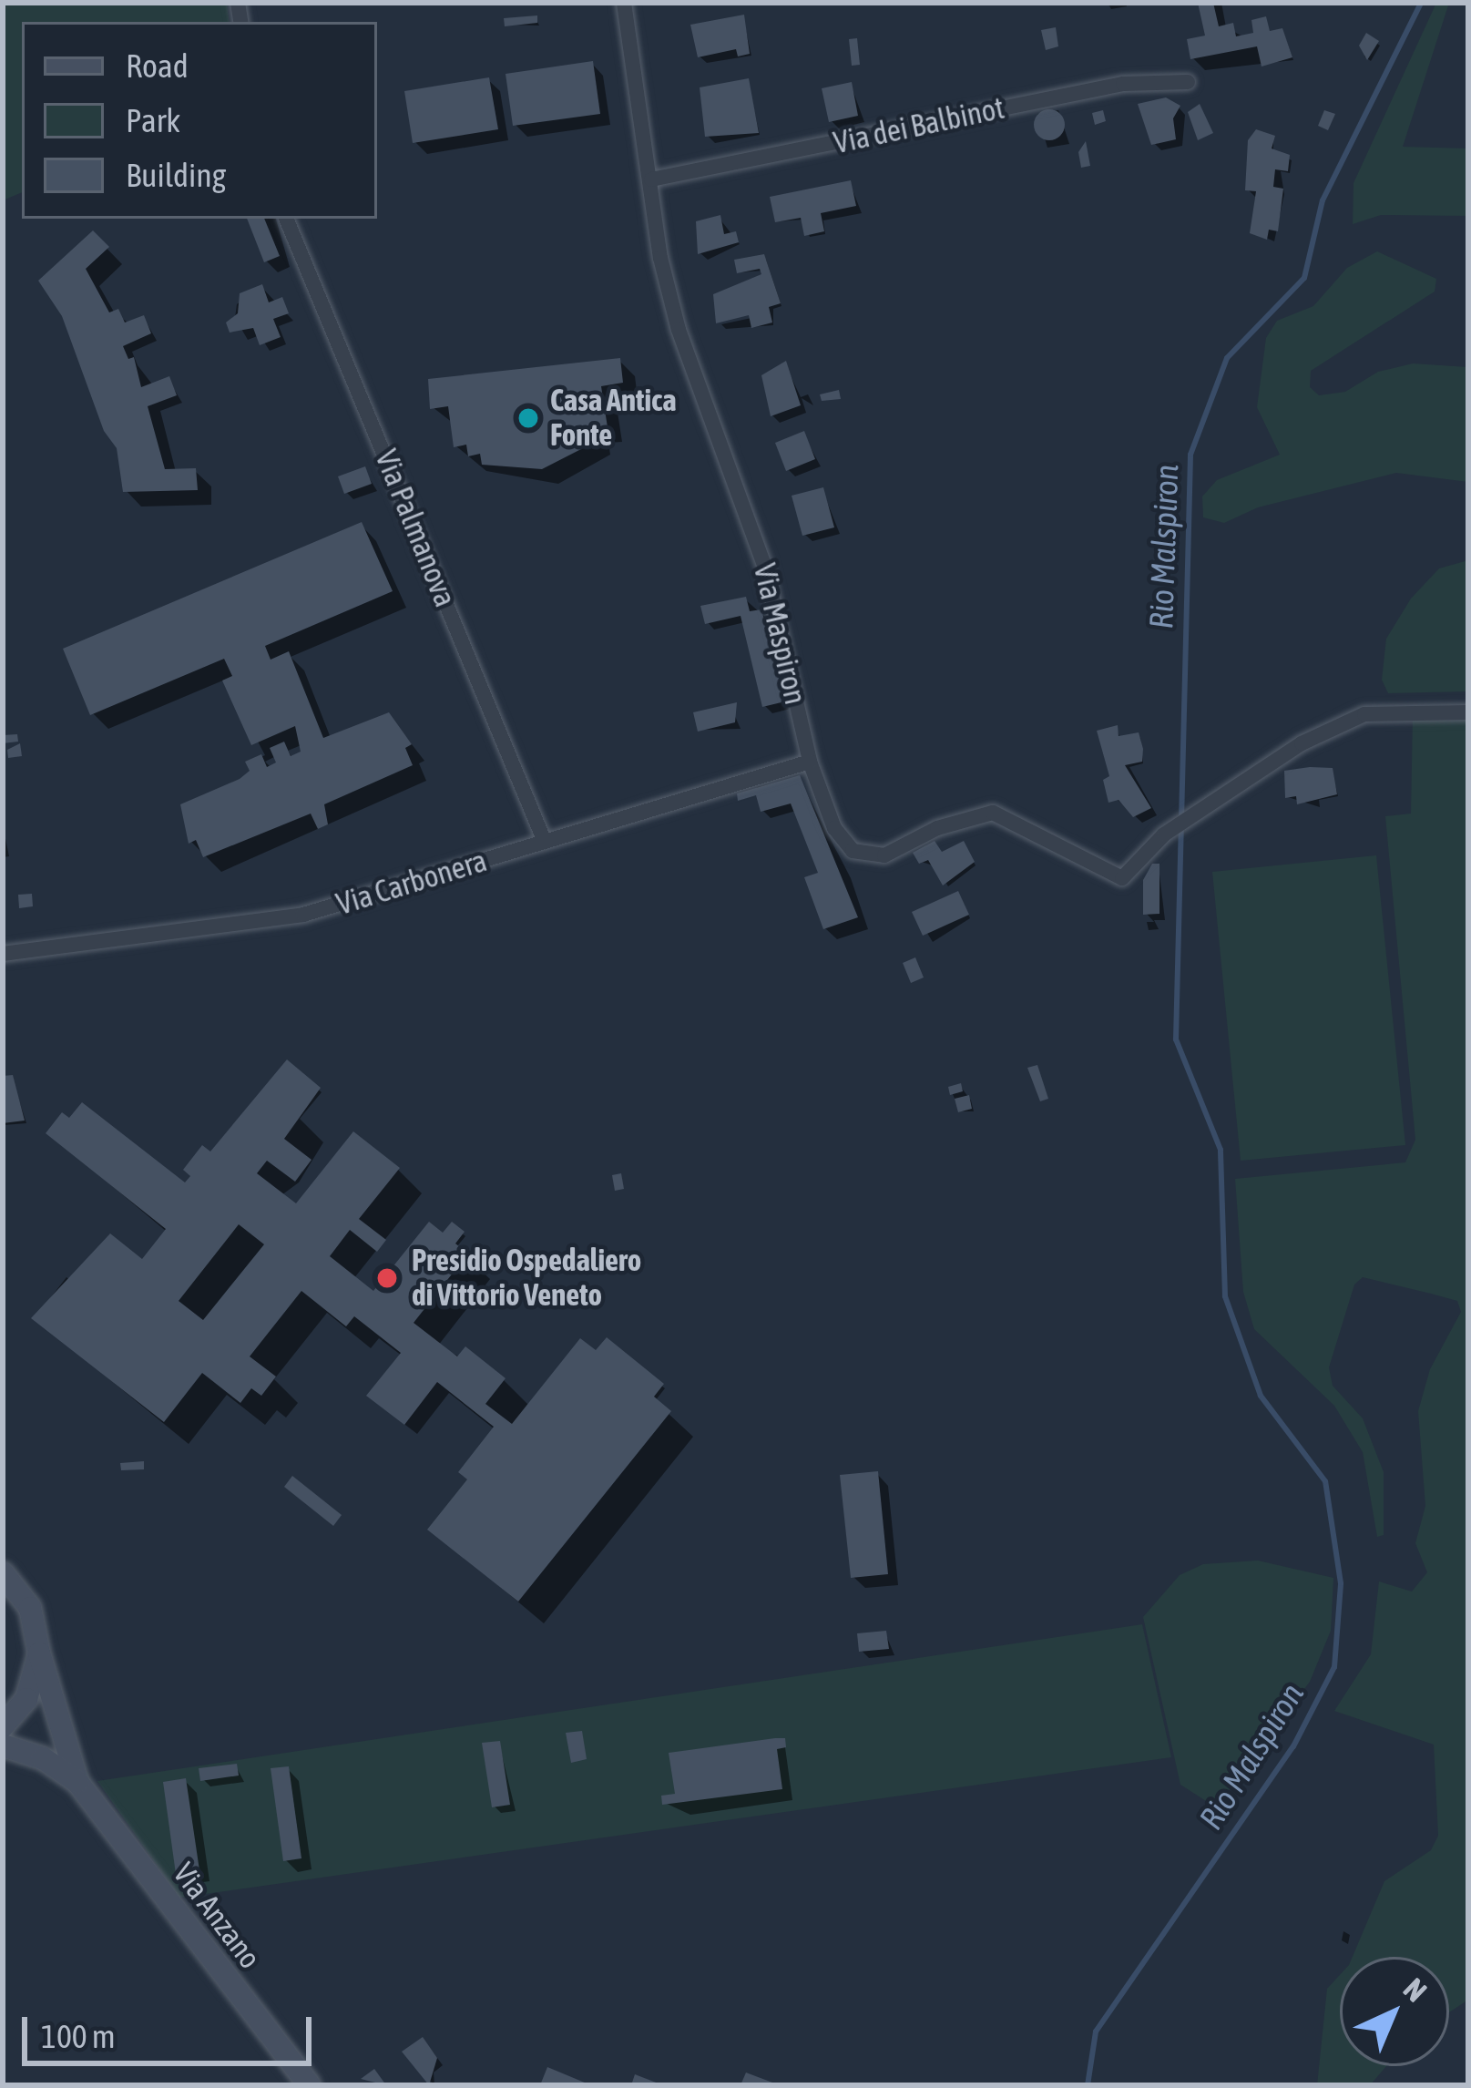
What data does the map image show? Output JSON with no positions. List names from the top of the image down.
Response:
{
  "streets": {
    "main road": ["Via Anzano"],
    "street": [
      "Via dei Balbinot",
      "Via Palmanova",
      "Via Maspiron",
      "Via Carbonera"
    ]
  },
  "crossings": [
    ["Via dei Balbinot", "Via Maspiron"],
    ["Via Palmanova", "Via Carbonera"],
    ["Via Maspiron", "Via Carbonera"]
  ],
  "water": ["Rio Malspiron"],
  "places": ["Casa Antica Fonte", "Presidio Ospedaliero di Vittorio Veneto"],
  "legend": ["Road", "Park", "Building"],
  "scale_bar": "100 m",
  "north": "top right"
}
